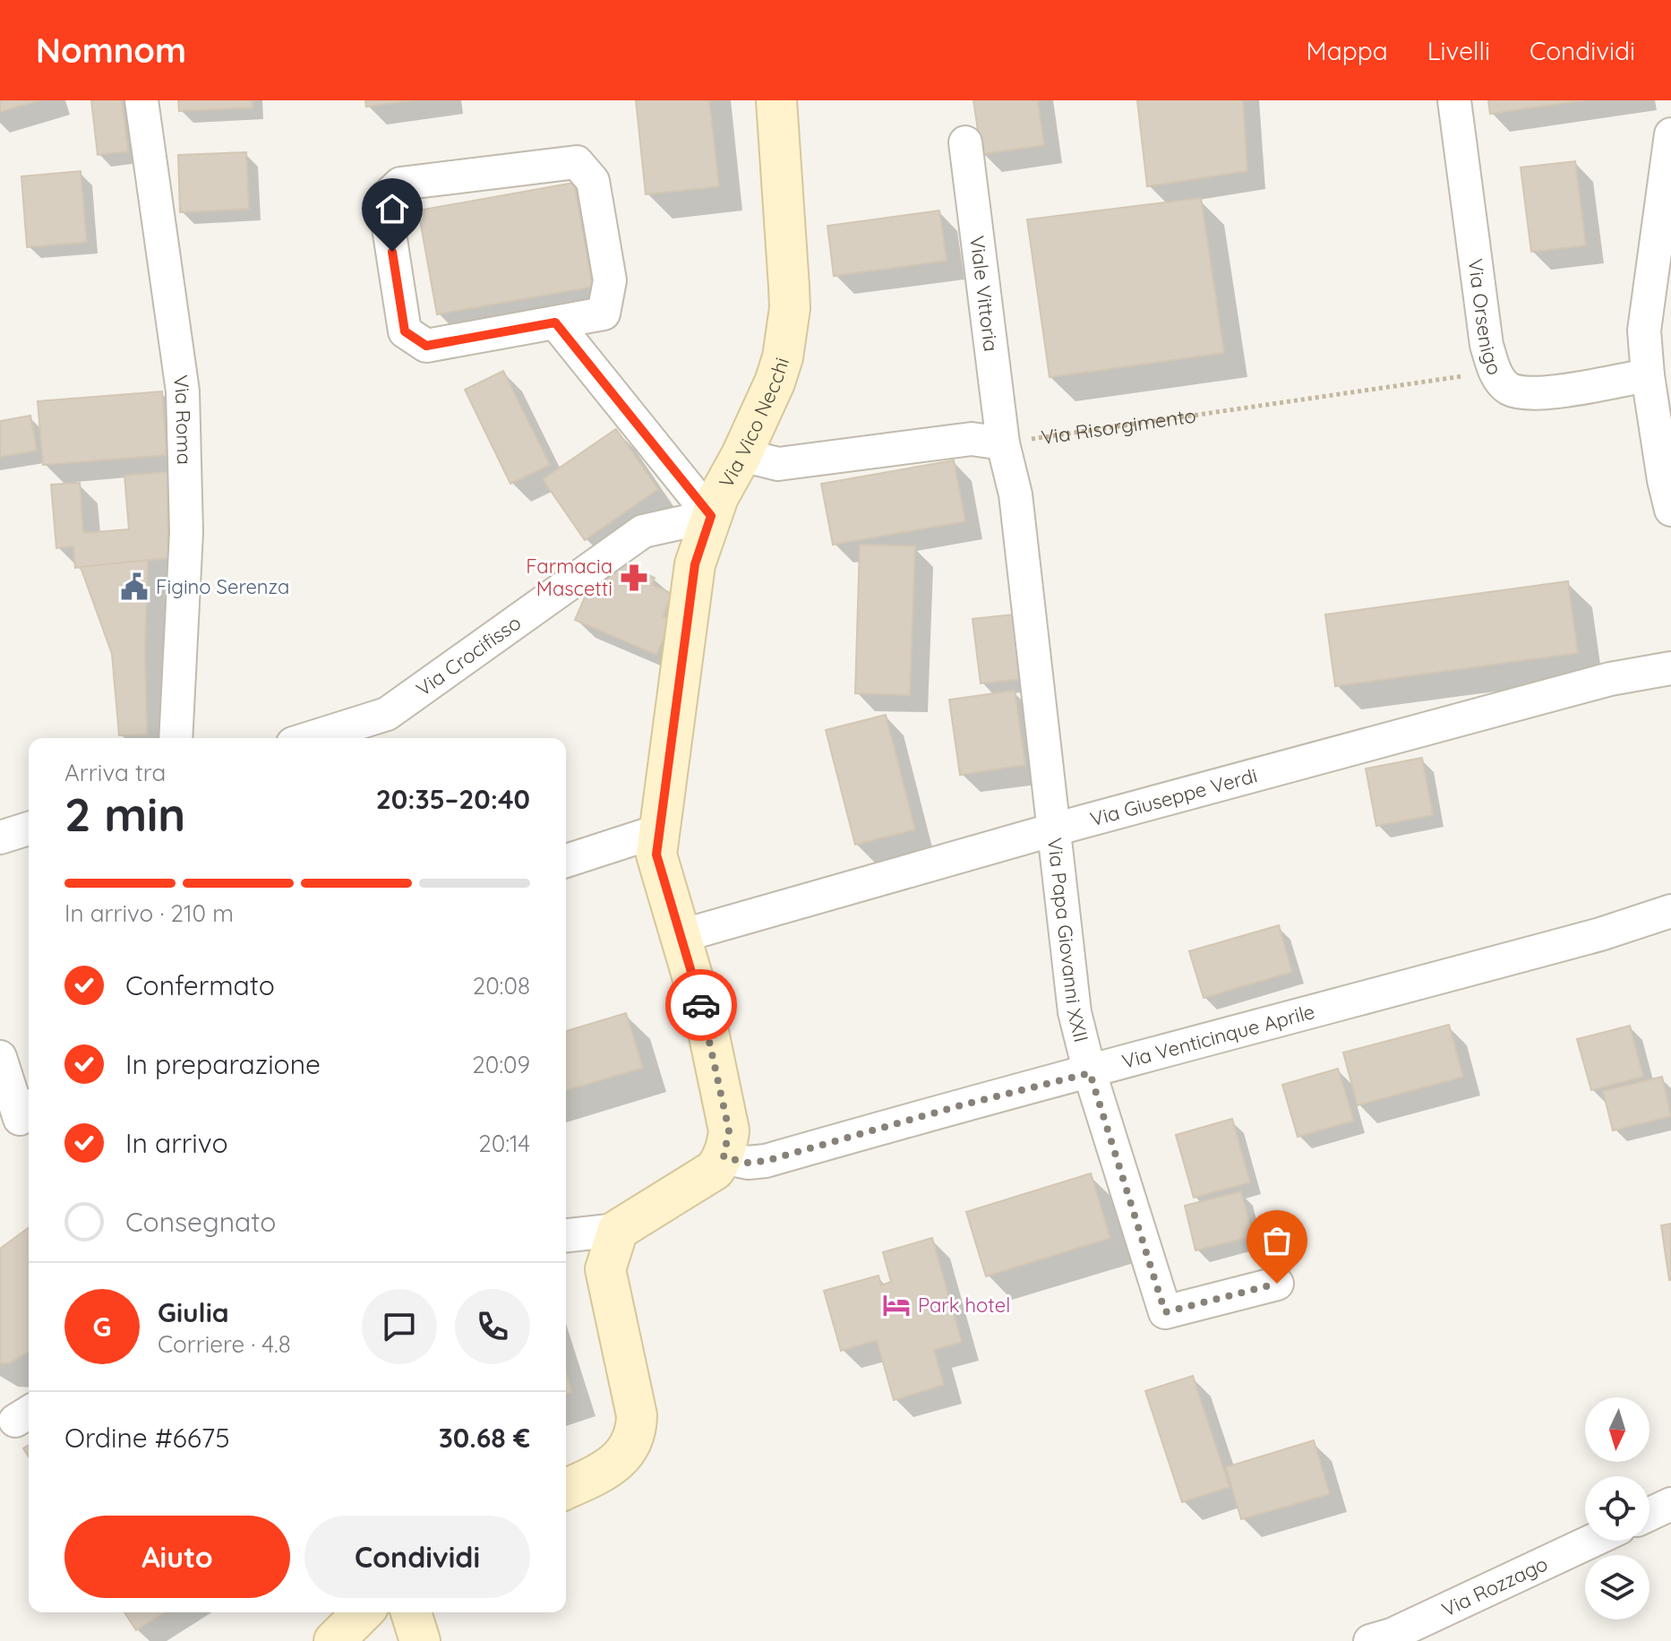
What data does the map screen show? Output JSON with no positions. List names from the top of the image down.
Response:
{
  "streets": {
    "street": [
      "Viale Vittoria",
      "Via Orsenigo",
      "Via Roma",
      "Via Vico Necchi",
      "Via Crocifisso",
      "Via Giuseppe Verdi",
      "Via Papa Giovanni XXII",
      "Via Venticinque Aprile",
      "Via Rozzago"
    ],
    "path": ["Via Risorgimento"]
  },
  "crossings": [
    ["Viale Vittoria", "Via Risorgimento"],
    ["Viale Vittoria", "Via Papa Giovanni XXII"],
    ["Via Orsenigo", "Via Risorgimento"],
    ["Via Vico Necchi", "Via Crocifisso"],
    ["Via Vico Necchi", "Via Giuseppe Verdi"],
    ["Via Vico Necchi", "Via Venticinque Aprile"],
    ["Via Risorgimento", "Via Papa Giovanni XXII"],
    ["Via Giuseppe Verdi", "Via Papa Giovanni XXII"],
    ["Via Papa Giovanni XXII", "Via Venticinque Aprile"]
  ],
  "places": {
    "pharmacy": ["Farmacia Mascetti"],
    "public building": ["Figino Serenza"],
    "hotel": ["Park hotel"]
  },
  "north": "bottom",
  "page": {
    "header": "Nomnom",
    "nav": ["Mappa", "Livelli", "Condividi"],
    "heading": ["2 min", "Arriva tra", "20:35–20:40"],
    "panel": [
      "Giulia",
      "Corriere · 4.8",
      "Ordine #6675",
      "30.68 €"
    ],
    "bar": "In arrivo · 210 m",
    "list": [
      ["Confermato", "20:08"],
      ["In preparazione", "20:09"],
      ["In arrivo", "20:14"],
      "Consegnato"
    ],
    "round": "G",
    "buttons": ["Aiuto", "Condividi"]
  }
}
